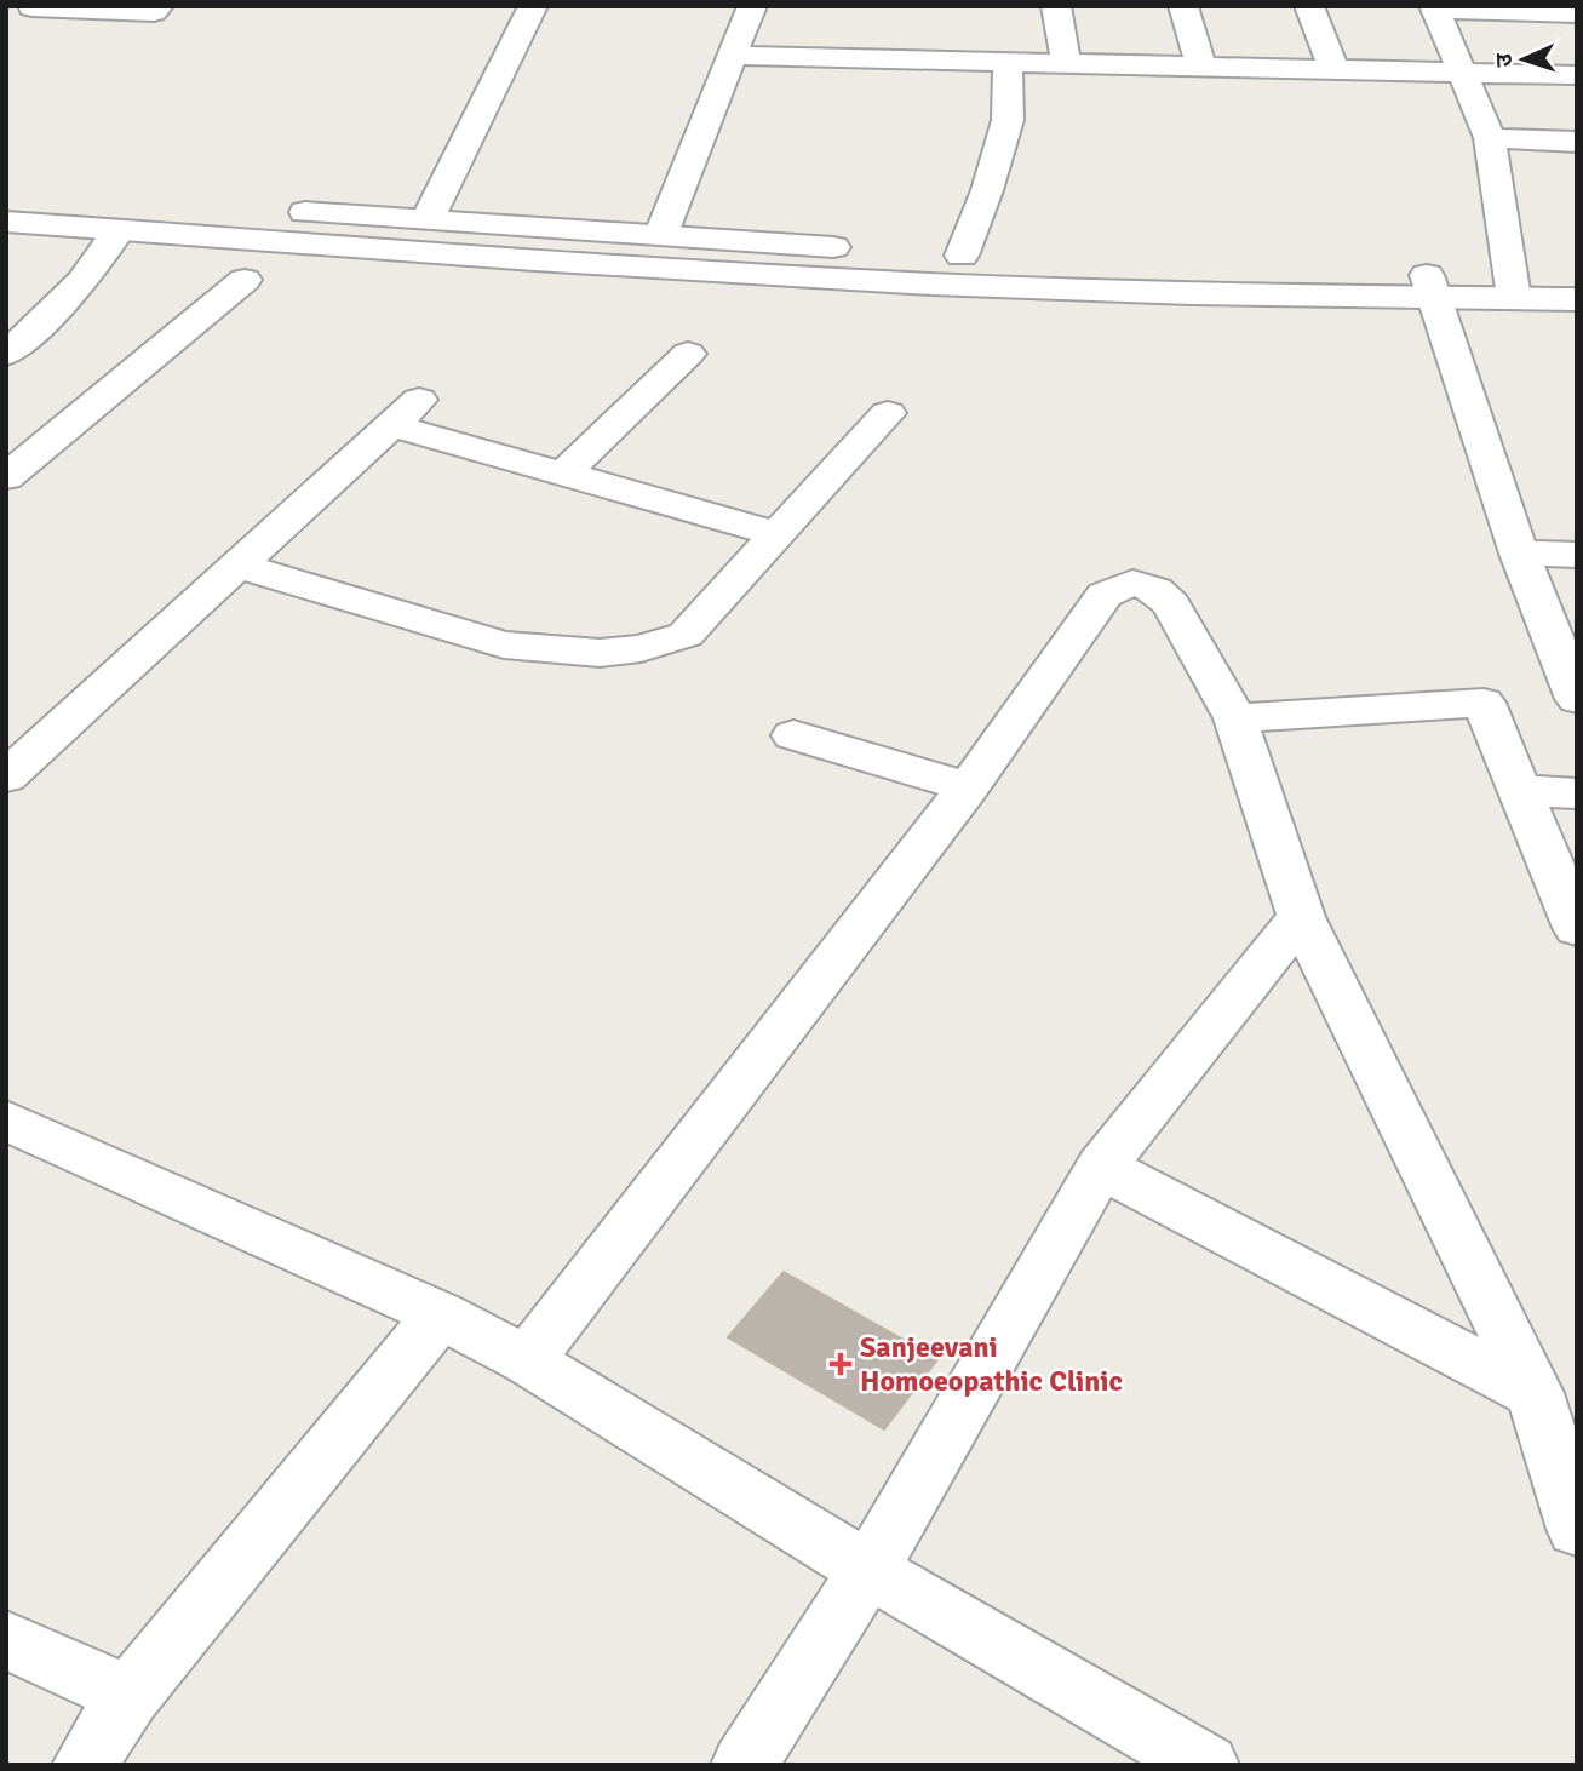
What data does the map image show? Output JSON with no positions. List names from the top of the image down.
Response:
{
  "places": {
    "health": ["Sanjeevani Homoeopathic Clinic"]
  },
  "north": "left"
}
